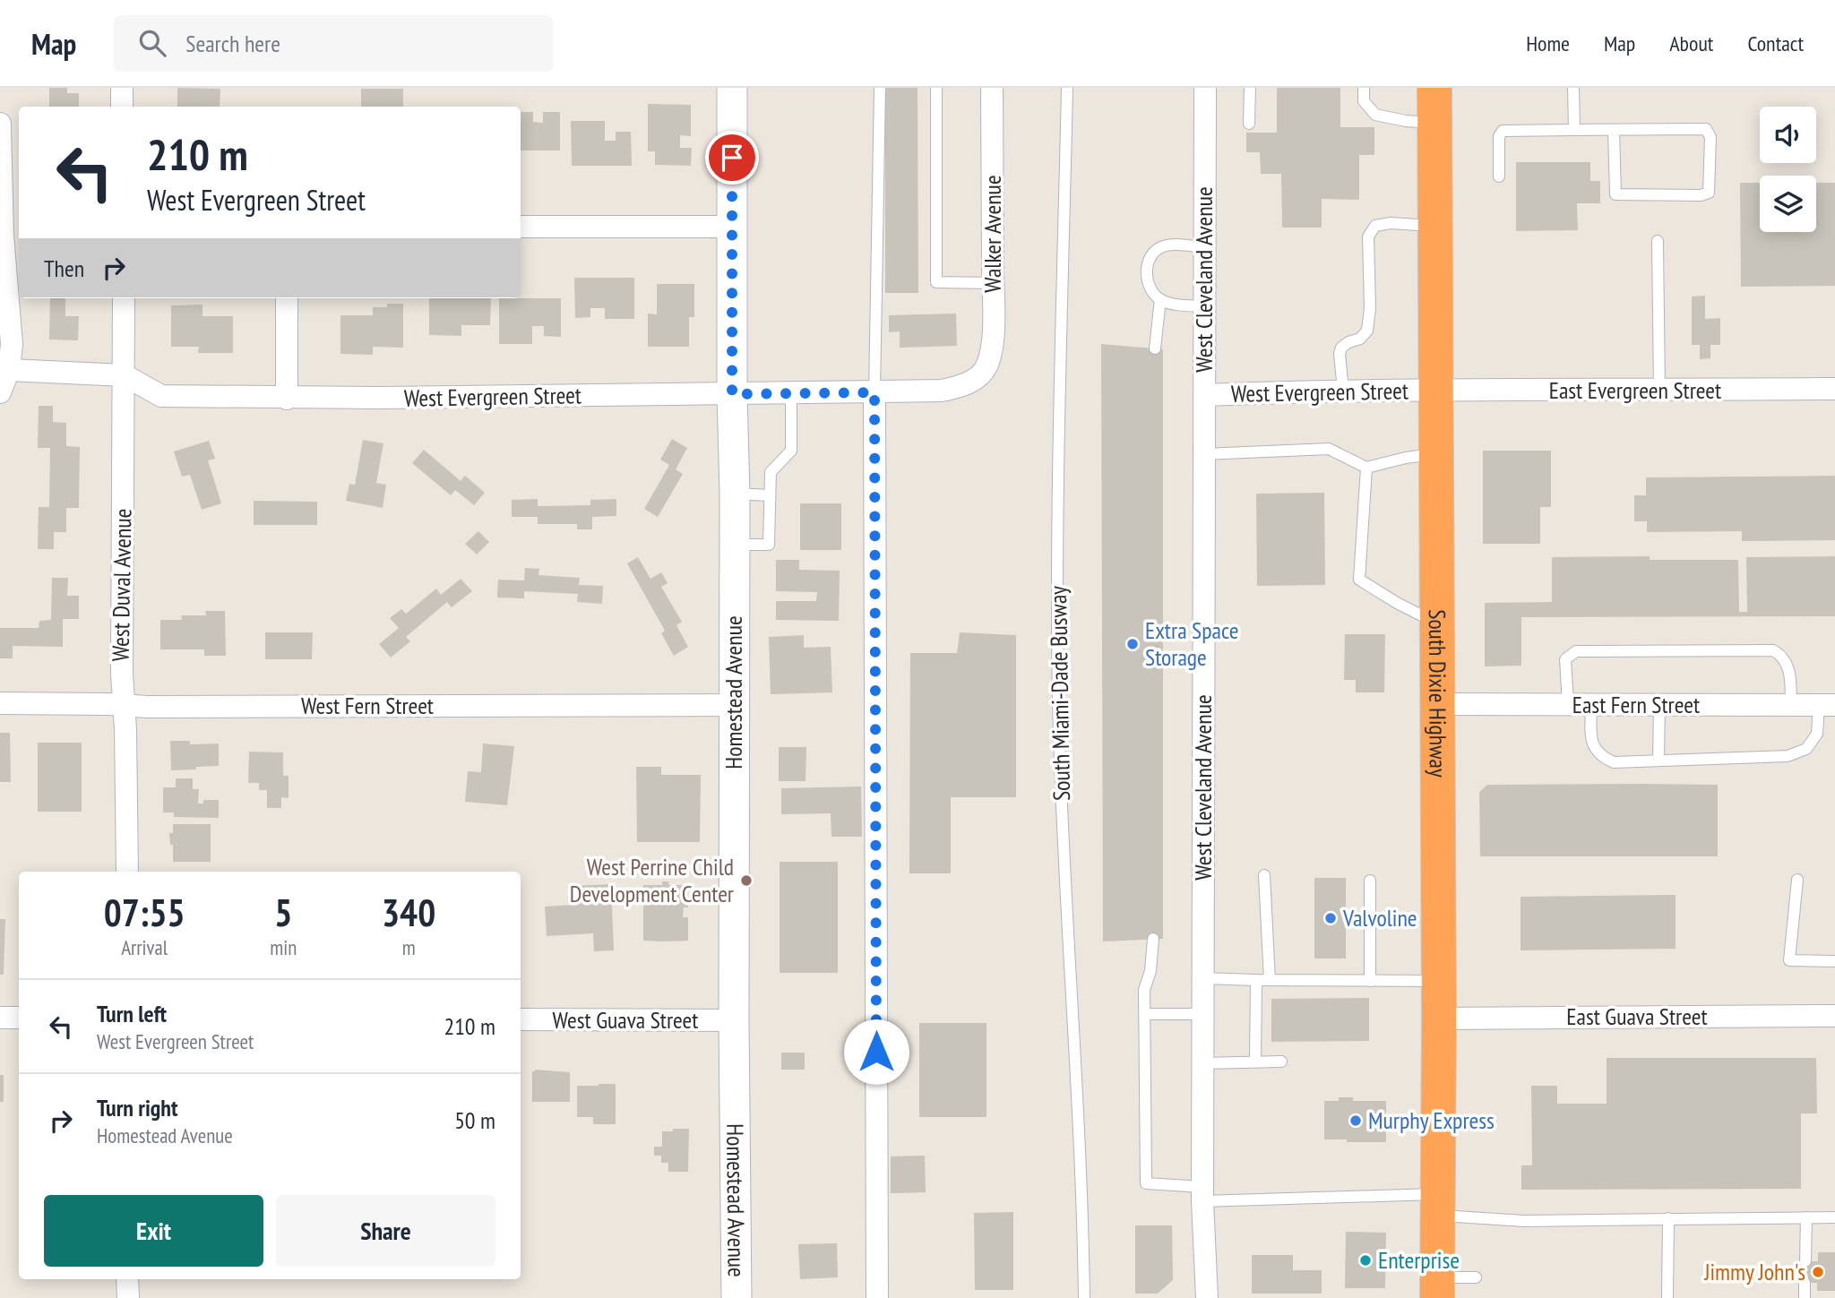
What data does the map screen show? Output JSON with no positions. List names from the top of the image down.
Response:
{
  "streets": {
    "highway": ["South Dixie Highway"],
    "street": [
      "Walker Avenue",
      "West Cleveland Avenue",
      "East Evergreen Street",
      "West Evergreen Street",
      "West Duval Avenue",
      "Homestead Avenue",
      "East Fern Street",
      "West Fern Street",
      "East Guava Street",
      "West Guava Street"
    ],
    "lane": ["South Miami-Dade Busway"]
  },
  "crossings": [
    ["Walker Avenue", "West Evergreen Street"],
    ["West Cleveland Avenue", "West Evergreen Street"],
    ["East Evergreen Street", "West Evergreen Street"],
    ["East Evergreen Street", "South Dixie Highway"],
    ["West Evergreen Street", "West Duval Avenue"],
    ["West Evergreen Street", "Homestead Avenue"],
    ["West Evergreen Street", "South Dixie Highway"],
    ["West Duval Avenue", "West Fern Street"],
    ["Homestead Avenue", "West Fern Street"],
    ["Homestead Avenue", "West Guava Street"],
    ["South Dixie Highway", "East Fern Street"],
    ["South Dixie Highway", "East Guava Street"]
  ],
  "places": [
    "Extra Space Storage",
    "West Perrine Child Development Center",
    "Valvoline",
    "Murphy Express",
    "Enterprise",
    "Jimmy John's"
  ],
  "page": {
    "header": "Map",
    "search": "Search here",
    "nav": [
      "Home",
      "Map",
      "About",
      "Contact"
    ],
    "turn": ["210 m", "West Evergreen Street"],
    "then": "Then",
    "eta": [
      "07:55",
      "Arrival",
      "5",
      "min",
      "340",
      "m"
    ],
    "list": [
      {
        "name": "Turn left",
        "note": "West Evergreen Street",
        "value": "210 m"
      },
      {
        "name": "Turn right",
        "note": "Homestead Avenue",
        "value": "50 m"
      }
    ],
    "buttons": ["Exit", "Share"]
  }
}
